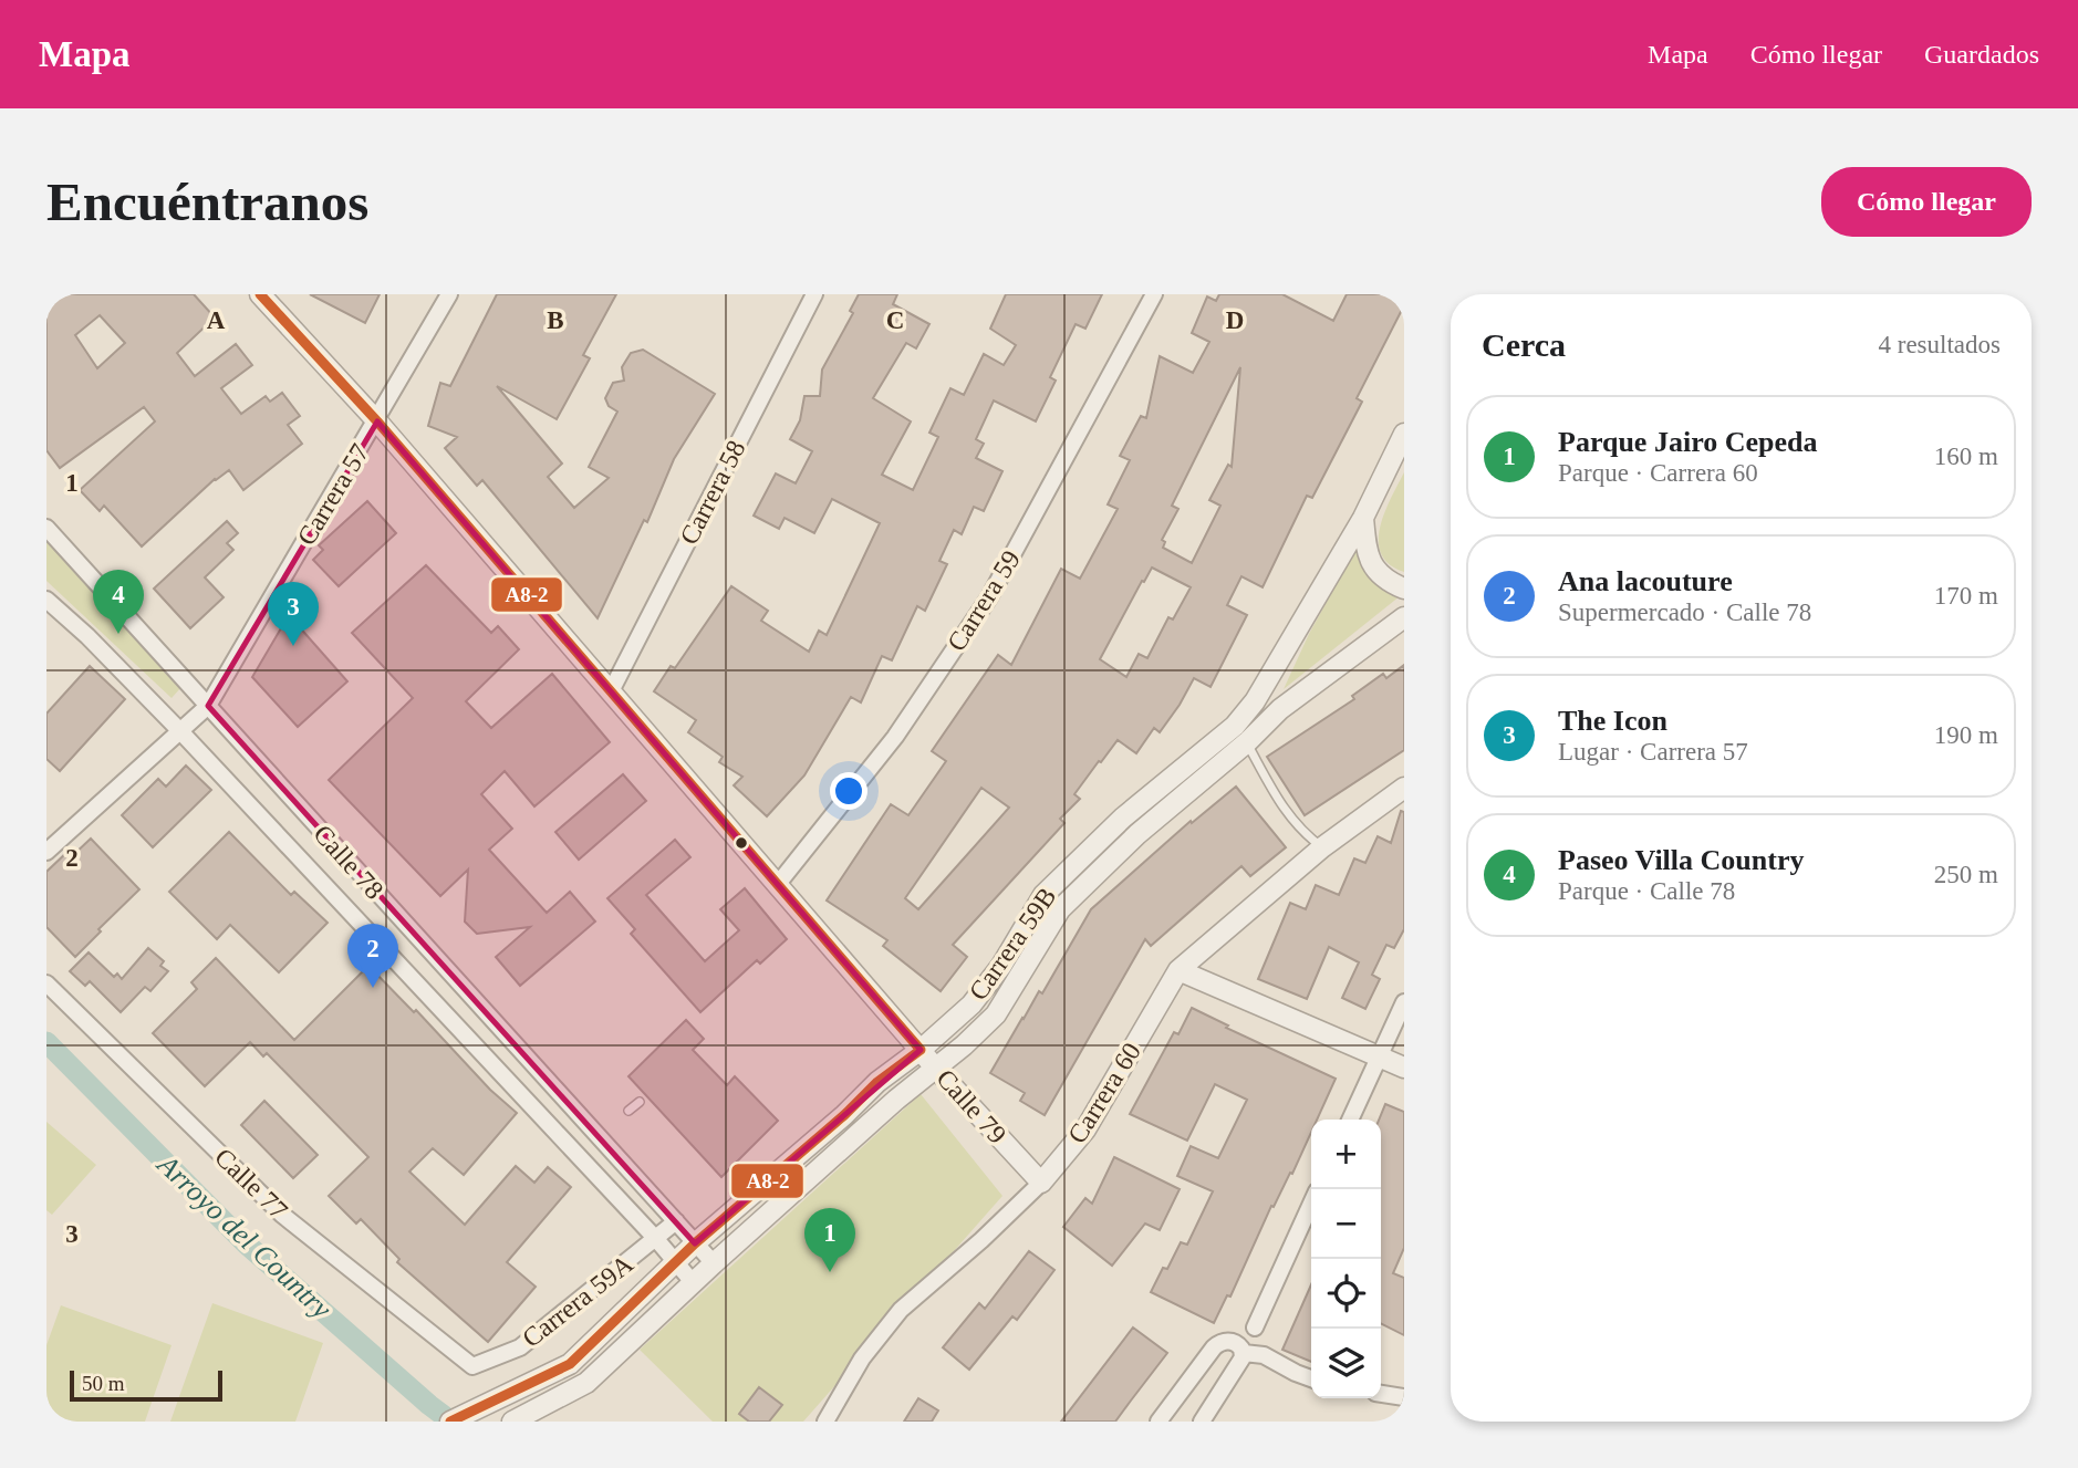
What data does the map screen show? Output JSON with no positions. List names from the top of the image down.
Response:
{
  "streets": {
    "street": [
      "Carrera 58",
      "Carrera 57",
      "Carrera 59",
      "Calle 78",
      "Carrera 59B",
      "Carrera 60",
      "Calle 79",
      "Calle 77",
      "Carrera 59A"
    ]
  },
  "crossings": [
    ["Carrera 58", "Calle 79"],
    ["Carrera 57", "Calle 78"],
    ["Carrera 57", "Calle 79"],
    ["Carrera 59", "Calle 79"],
    ["Calle 78", "Carrera 59B"],
    ["Calle 78", "Carrera 59A"],
    ["Carrera 59B", "Calle 79"],
    ["Carrera 60", "Calle 79"],
    ["Calle 77", "Carrera 59A"]
  ],
  "water": ["Arroyo del Country"],
  "lines": ["transit line A8-2"],
  "scale_bar": "50 m",
  "page": {
    "header": "Mapa",
    "nav": ["Mapa", "Cómo llegar", "Guardados"],
    "buttons": "Cómo llegar",
    "title": "Encuéntranos",
    "heading": ["Cerca", "4 resultados"],
    "list": [
      {
        "mark": "1",
        "name": "Parque Jairo Cepeda",
        "note": "Parque · Carrera 60",
        "value": "160 m"
      },
      {
        "mark": "2",
        "name": "Ana lacouture",
        "note": "Supermercado · Calle 78",
        "value": "170 m"
      },
      {
        "mark": "3",
        "name": "The Icon",
        "note": "Lugar · Carrera 57",
        "value": "190 m"
      },
      {
        "mark": "4",
        "name": "Paseo Villa Country",
        "note": "Parque · Calle 78",
        "value": "250 m"
      }
    ],
    "pins": [
      "4",
      "3",
      "2",
      "1"
    ],
    "map_buttons": ["+", "−"],
    "scale": "50 m"
  },
  "grid": {
    "columns": [
      "A",
      "B",
      "C",
      "D"
    ],
    "rows": ["1", "2", "3"]
  }
}
